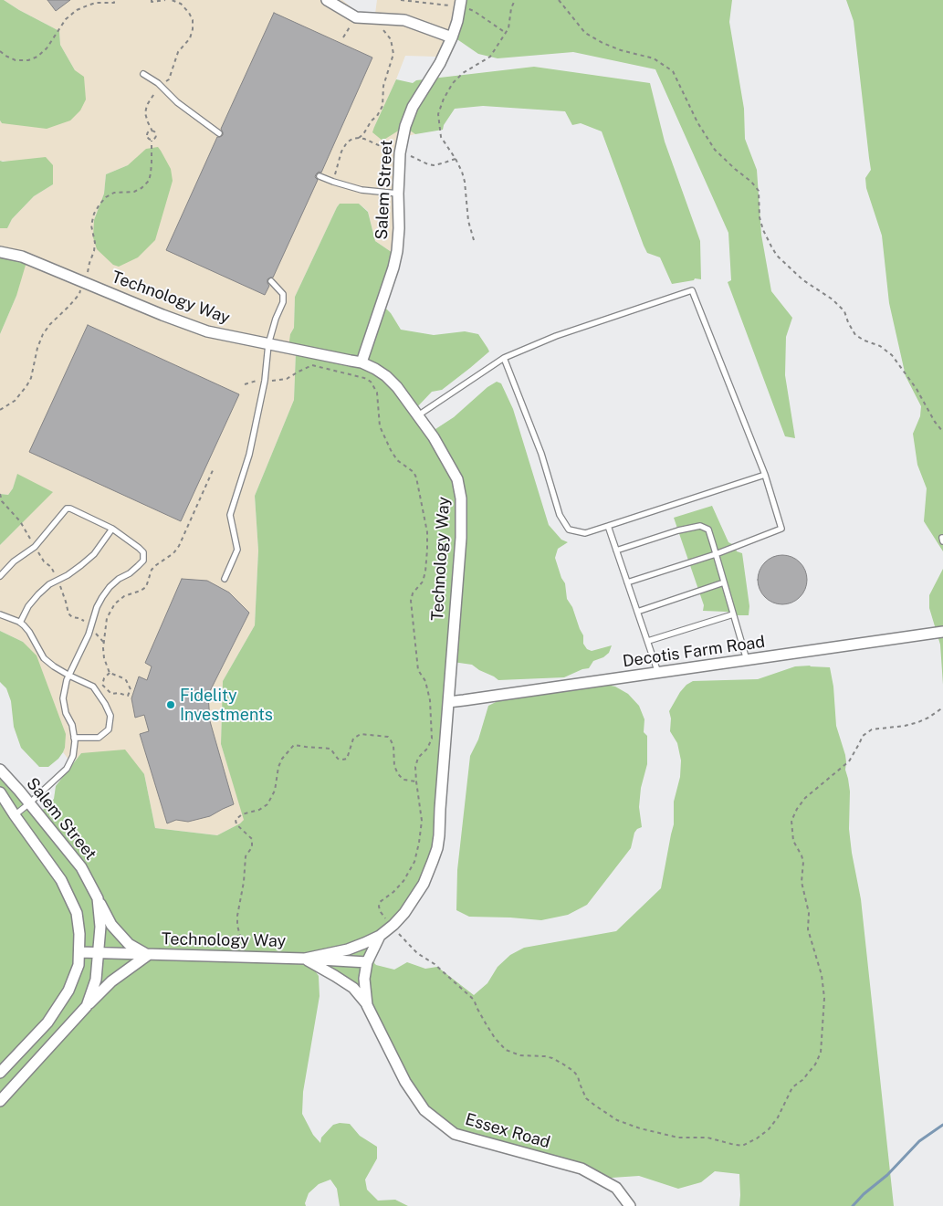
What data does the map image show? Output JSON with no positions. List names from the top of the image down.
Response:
{
  "streets": {
    "street": [
      "Salem Street",
      "Technology Way",
      "Decotis Farm Road",
      "Essex Road"
    ]
  },
  "crossings": [
    ["Salem Street", "Technology Way"],
    ["Technology Way", "Decotis Farm Road"],
    ["Technology Way", "Essex Road"]
  ],
  "places": ["Fidelity Investments"]
}
